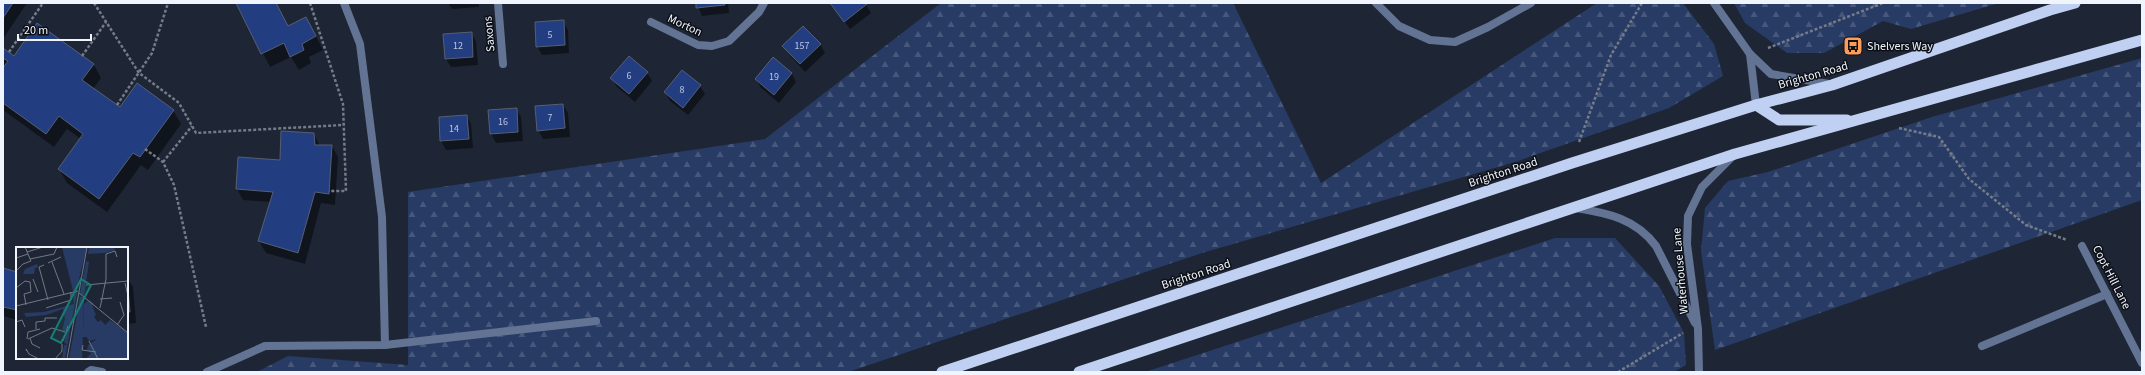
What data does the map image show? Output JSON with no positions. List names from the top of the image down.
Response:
{
  "streets": {
    "highway": ["Brighton Road"],
    "street": [
      "Morton",
      "Saxons",
      "Waterhouse Lane",
      "Copt Hill Lane"
    ]
  },
  "places": {
    "bus stop": ["Shelvers Way"]
  },
  "house_numbers": [
    "5",
    "12",
    "157",
    "6",
    "19",
    "8",
    "7",
    "16",
    "14"
  ],
  "scale_bar": "20 m"
}
